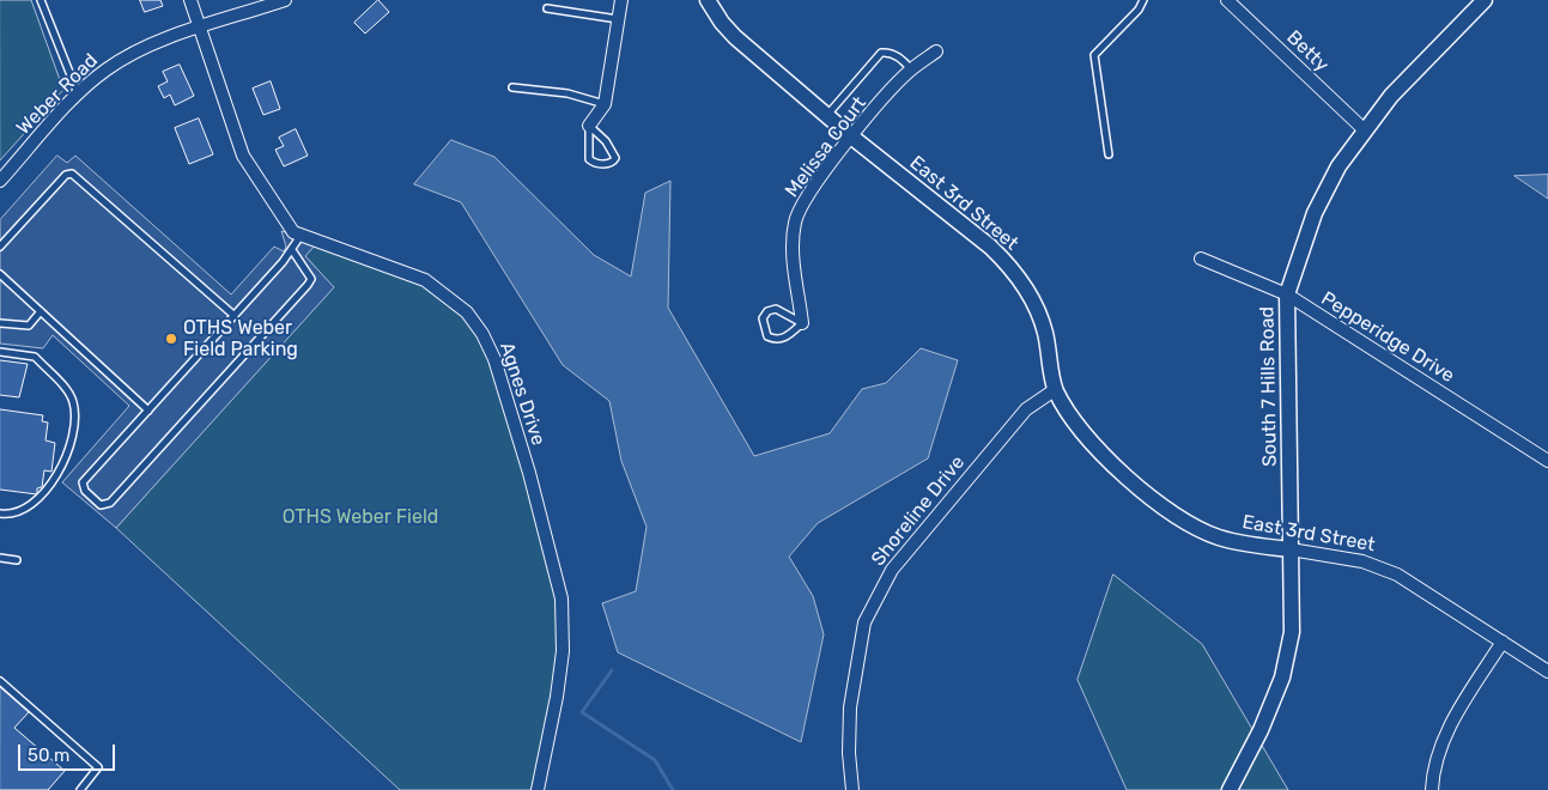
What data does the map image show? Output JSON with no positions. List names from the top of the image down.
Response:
{
  "streets": {
    "street": [
      "Betty",
      "Weber Road",
      "Melissa Court",
      "East 3rd Street",
      "Pepperidge Drive",
      "South 7 Hills Road",
      "Agnes Drive",
      "Shoreline Drive"
    ]
  },
  "crossings": [
    ["Betty", "South 7 Hills Road"],
    ["Weber Road", "Agnes Drive"],
    ["Melissa Court", "East 3rd Street"],
    ["East 3rd Street", "South 7 Hills Road"],
    ["East 3rd Street", "Shoreline Drive"],
    ["Pepperidge Drive", "South 7 Hills Road"]
  ],
  "parks": ["OTHS Weber Field"],
  "places": ["OTHS Weber Field Parking"],
  "scale_bar": "50 m"
}
